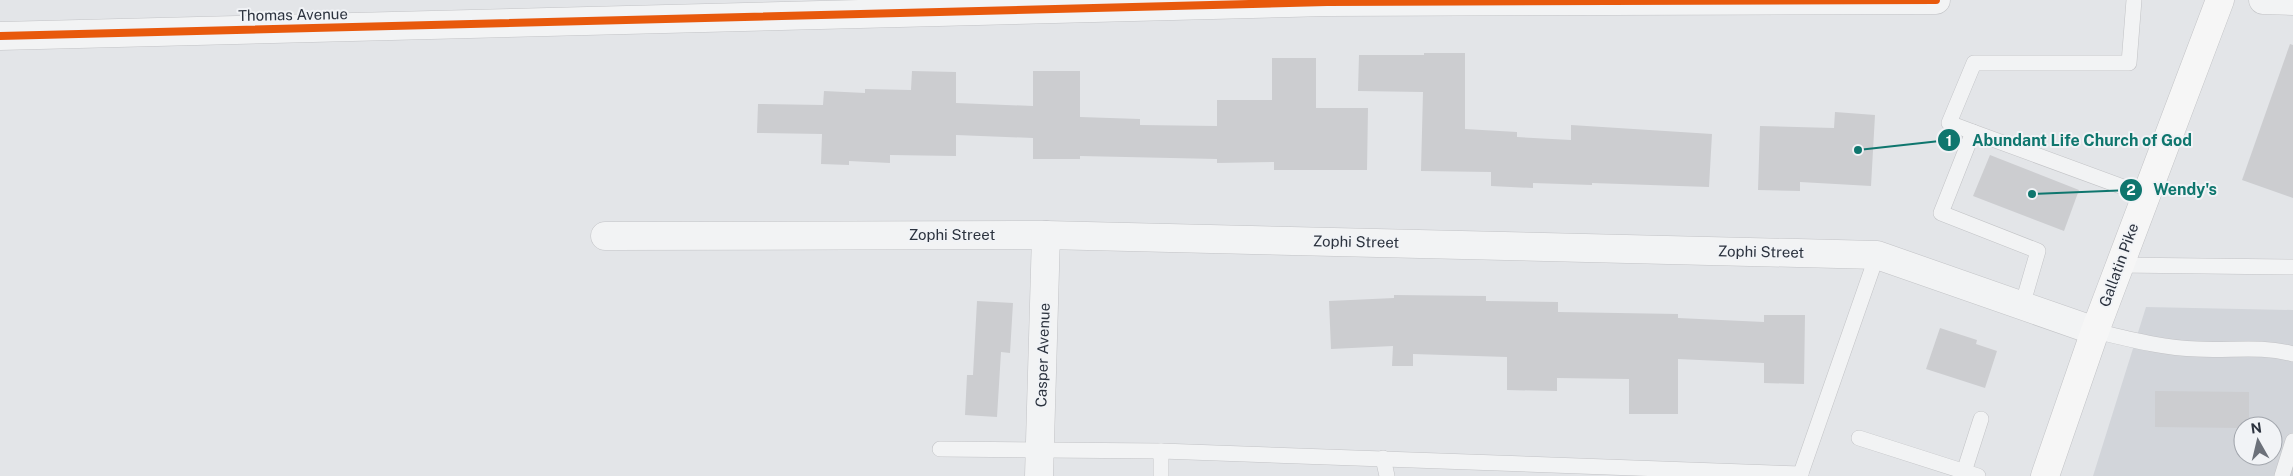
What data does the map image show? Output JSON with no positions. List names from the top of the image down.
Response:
{
  "streets": {
    "main road": ["Gallatin Pike"],
    "street": ["Thomas Avenue", "Zophi Street", "Casper Avenue"]
  },
  "crossings": [
    ["Zophi Street", "Gallatin Pike"],
    ["Zophi Street", "Casper Avenue"]
  ],
  "places": ["Abundant Life Church of God", "Wendy's"],
  "north": "top"
}
